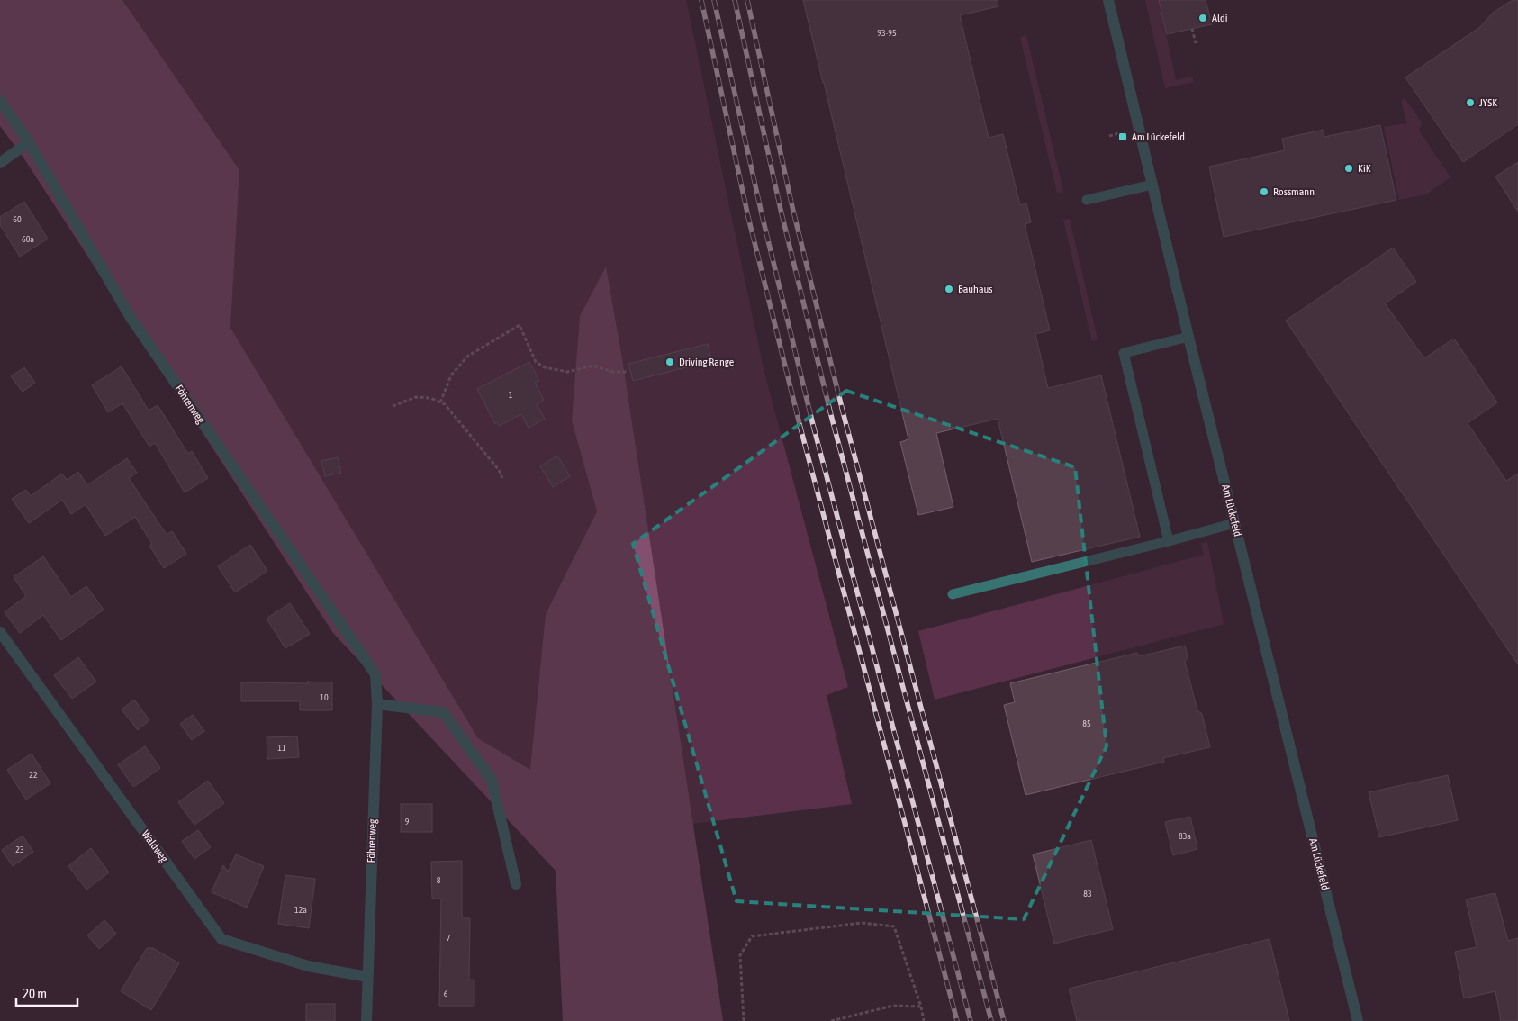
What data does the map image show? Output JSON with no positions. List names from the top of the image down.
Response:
{
  "streets": {
    "street": ["Föhrenweg", "Am Lückefeld", "Waldweg"]
  },
  "crossings": [
    ["Föhrenweg", "Waldweg"]
  ],
  "places": {
    "other": [
      "Aldi",
      "JYSK",
      "KiK",
      "Rossmann",
      "Bauhaus",
      "Driving Range"
    ],
    "transit": ["Am Lückefeld"]
  },
  "house_numbers": [
    "93-95",
    "60",
    "60a",
    "1",
    "10",
    "85",
    "11",
    "22",
    "9",
    "83a",
    "23",
    "8",
    "83",
    "12a",
    "7",
    "6"
  ],
  "scale_bar": "20 m"
}
